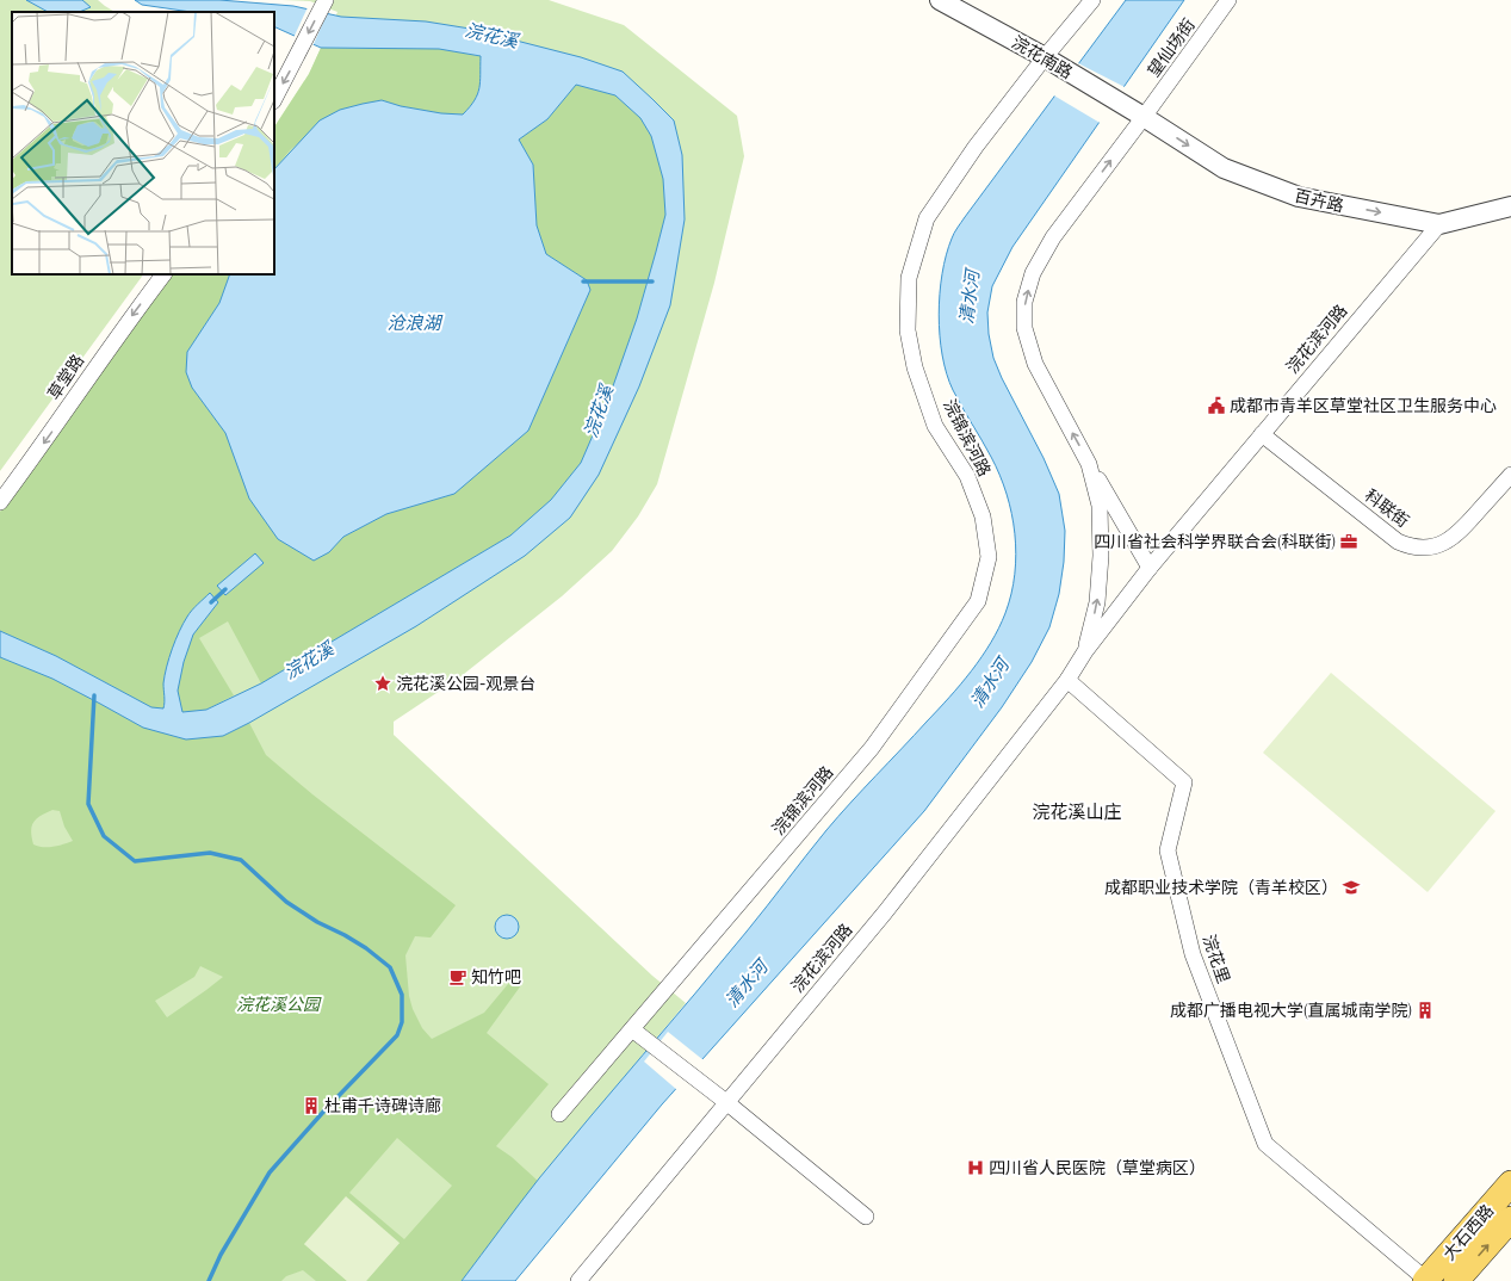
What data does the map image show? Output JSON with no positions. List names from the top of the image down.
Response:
{
  "streets": {
    "main road": ["大石西路"],
    "street": [
      "望仙场街",
      "浣花南路",
      "百卉路",
      "浣花滨河路",
      "草堂路",
      "浣锦滨河路",
      "科联街",
      "浣花里"
    ]
  },
  "crossings": [
    ["望仙场街", "浣花南路"],
    ["望仙场街", "百卉路"],
    ["望仙场街", "浣花滨河路"],
    ["浣花南路", "百卉路"],
    ["浣花南路", "浣花滨河路"],
    ["浣花南路", "浣锦滨河路"],
    ["百卉路", "浣花滨河路"],
    ["浣花滨河路", "科联街"],
    ["浣花滨河路", "浣花里"],
    ["浣花里", "大石西路"]
  ],
  "one_way": ["百卉路", "草堂路"],
  "districts": ["浣花溪山庄"],
  "water": ["浣花溪", "清水河", "沧浪湖"],
  "parks": ["浣花溪公园"],
  "places": {
    "public building": ["成都市青羊区草堂社区卫生服务中心"],
    "office": ["四川省社会科学界联合会(科联街)"],
    "place": ["浣花溪公园-观景台"],
    "school or university": ["成都职业技术学院（青羊校区）"],
    "cafe": ["知竹吧"],
    "building": ["成都广播电视大学(直属城南学院)", "杜甫千诗碑诗廊"],
    "hospital": ["四川省人民医院（草堂病区）"]
  }
}
